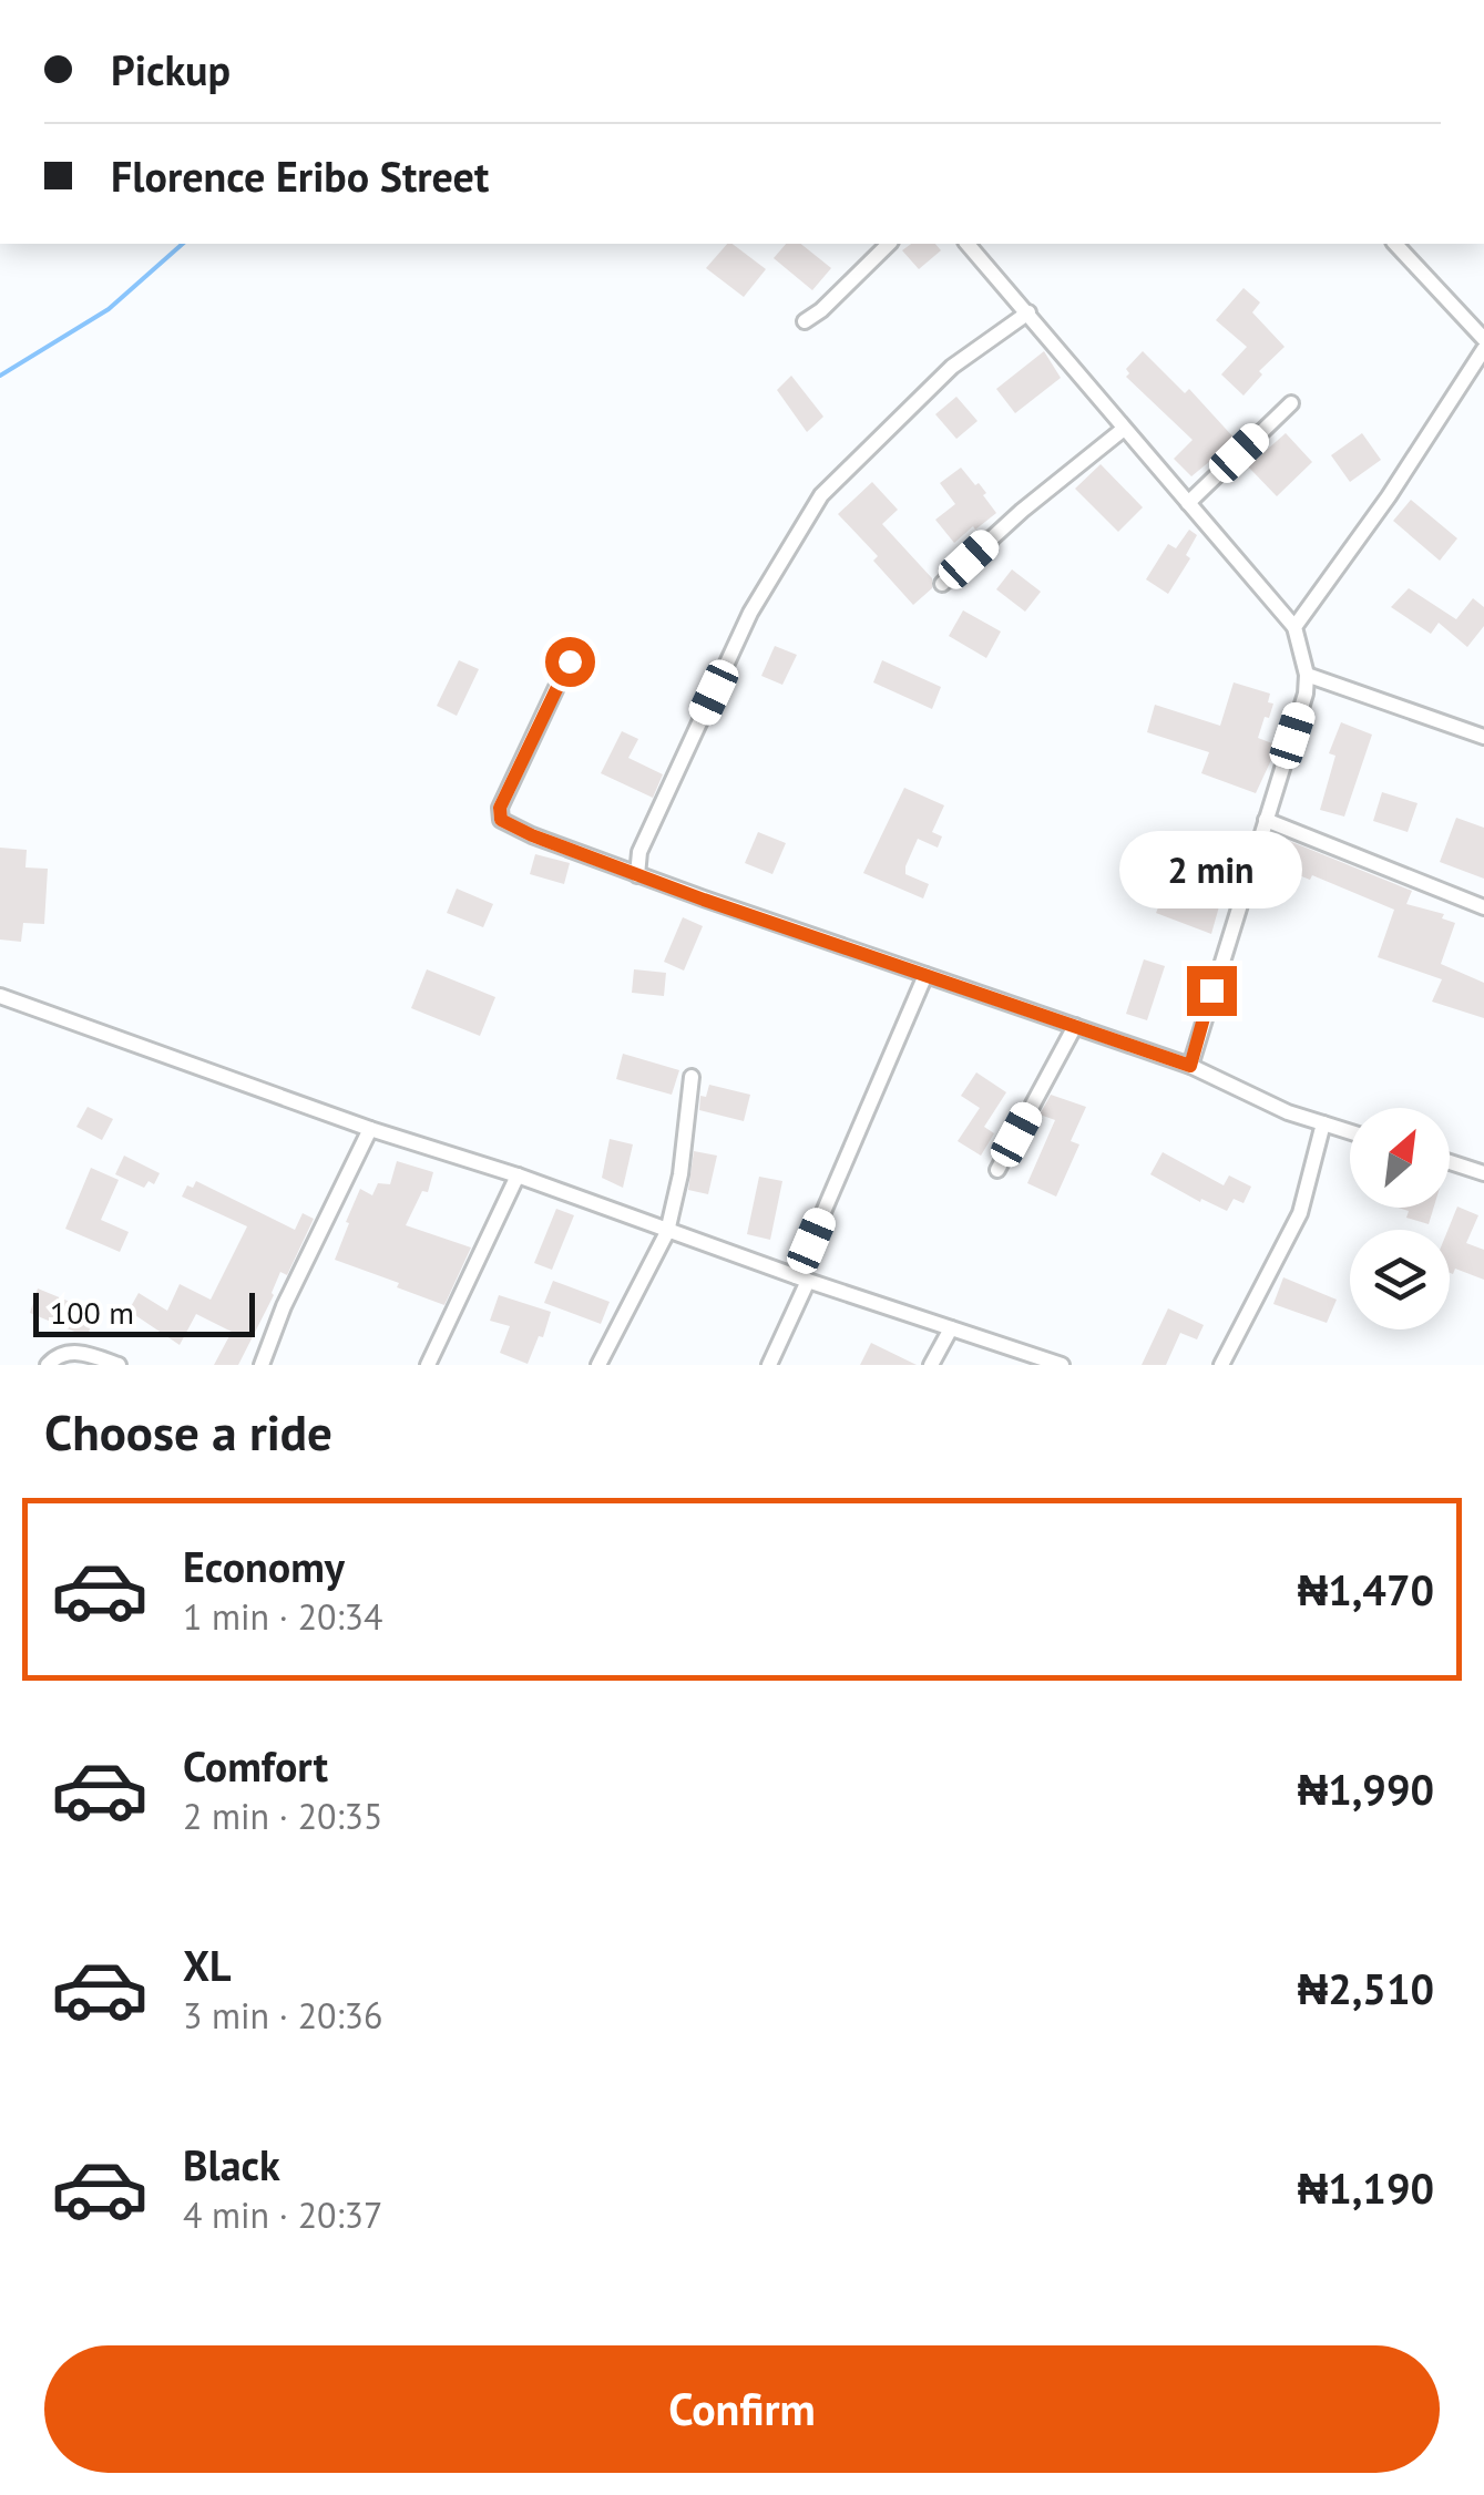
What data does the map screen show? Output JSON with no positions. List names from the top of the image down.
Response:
{
  "scale_bar": "100 m",
  "north": "top right",
  "page": {
    "banner": ["Pickup", "Florence Eribo Street"],
    "bubble": "2 min",
    "scale": "100 m",
    "heading": "Choose a ride",
    "list": [
      {
        "name": "Economy",
        "note": "1 min · 20:34",
        "value": "₦1,470"
      },
      {
        "name": "Comfort",
        "note": "2 min · 20:35",
        "value": "₦1,990"
      },
      {
        "name": "XL",
        "note": "3 min · 20:36",
        "value": "₦2,510"
      },
      {
        "name": "Black",
        "note": "4 min · 20:37",
        "value": "₦1,190"
      }
    ],
    "buttons": "Confirm"
  }
}
